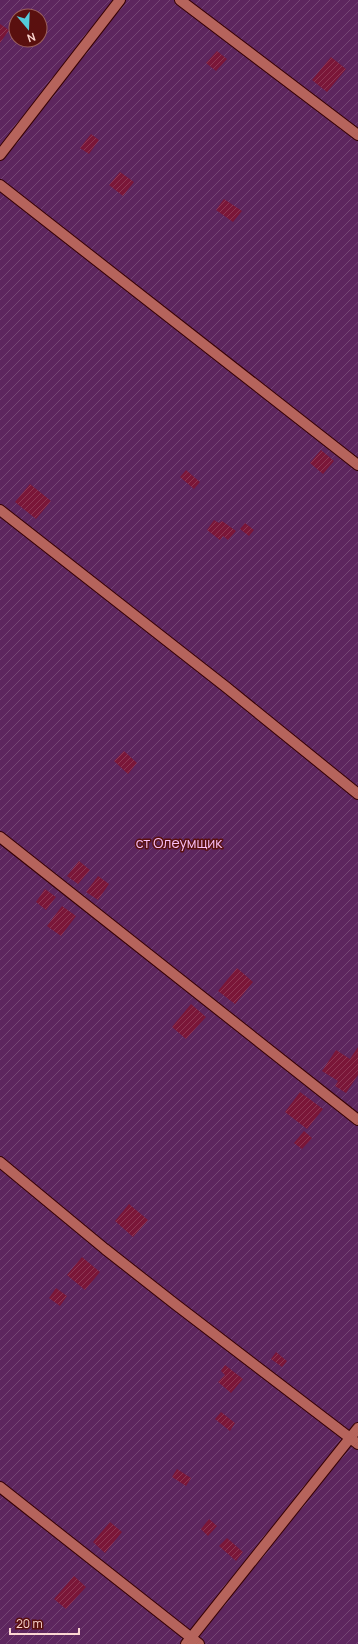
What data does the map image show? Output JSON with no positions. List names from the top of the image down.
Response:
{
  "parks": ["ст Олеумщик"],
  "scale_bar": "20 m",
  "north": "bottom"
}
